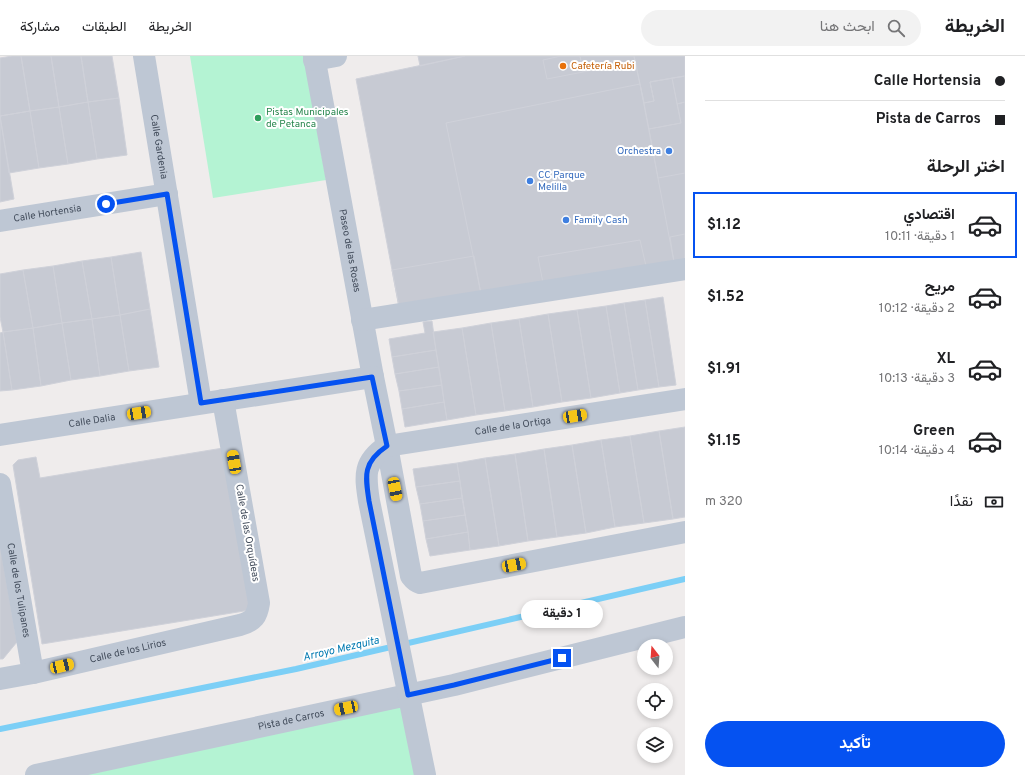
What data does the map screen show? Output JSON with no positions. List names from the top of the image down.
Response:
{
  "streets": {
    "street": [
      "Calle Gardenia",
      "Calle Hortensia",
      "Paseo de las Rosas",
      "Calle Dalia",
      "Calle de la Ortiga",
      "Calle de las Orquídeas",
      "Calle de los Tulipanes",
      "Calle de los Lirios",
      "Pista de Carros"
    ]
  },
  "crossings": [
    ["Calle Gardenia", "Calle Hortensia"],
    ["Calle Gardenia", "Calle Dalia"],
    ["Paseo de las Rosas", "Calle Dalia"],
    ["Paseo de las Rosas", "Calle de la Ortiga"],
    ["Calle Dalia", "Calle de las Orquídeas"],
    ["Calle de las Orquídeas", "Calle de los Lirios"],
    ["Calle de los Tulipanes", "Calle de los Lirios"]
  ],
  "water": ["Arroyo Mezquita"],
  "places": [
    "Cafetería Rubi",
    "Pistas Municipales de Petanca",
    "Orchestra",
    "CC Parque Melilla",
    "Family Cash"
  ],
  "north": "top",
  "page": {
    "header": "الخريطة",
    "search": "ابحث هنا",
    "nav": ["الخريطة", "الطبقات", "مشاركة"],
    "banner": ["Calle Hortensia", "Pista de Carros"],
    "heading": "اختر الرحلة",
    "list": [
      {
        "name": "اقتصادي",
        "note": "1 دقيقة · 10:11",
        "value": "$1.12"
      },
      {
        "name": "مريح",
        "note": "2 دقيقة · 10:12",
        "value": "$1.52"
      },
      {
        "name": "XL",
        "note": "3 دقيقة · 10:13",
        "value": "$1.91"
      },
      {
        "name": "Green",
        "note": "4 دقيقة · 10:14",
        "value": "$1.15"
      }
    ],
    "pay": ["نقدًا", "320 m"],
    "bubble": "1 دقيقة",
    "buttons": "تأكيد"
  }
}
